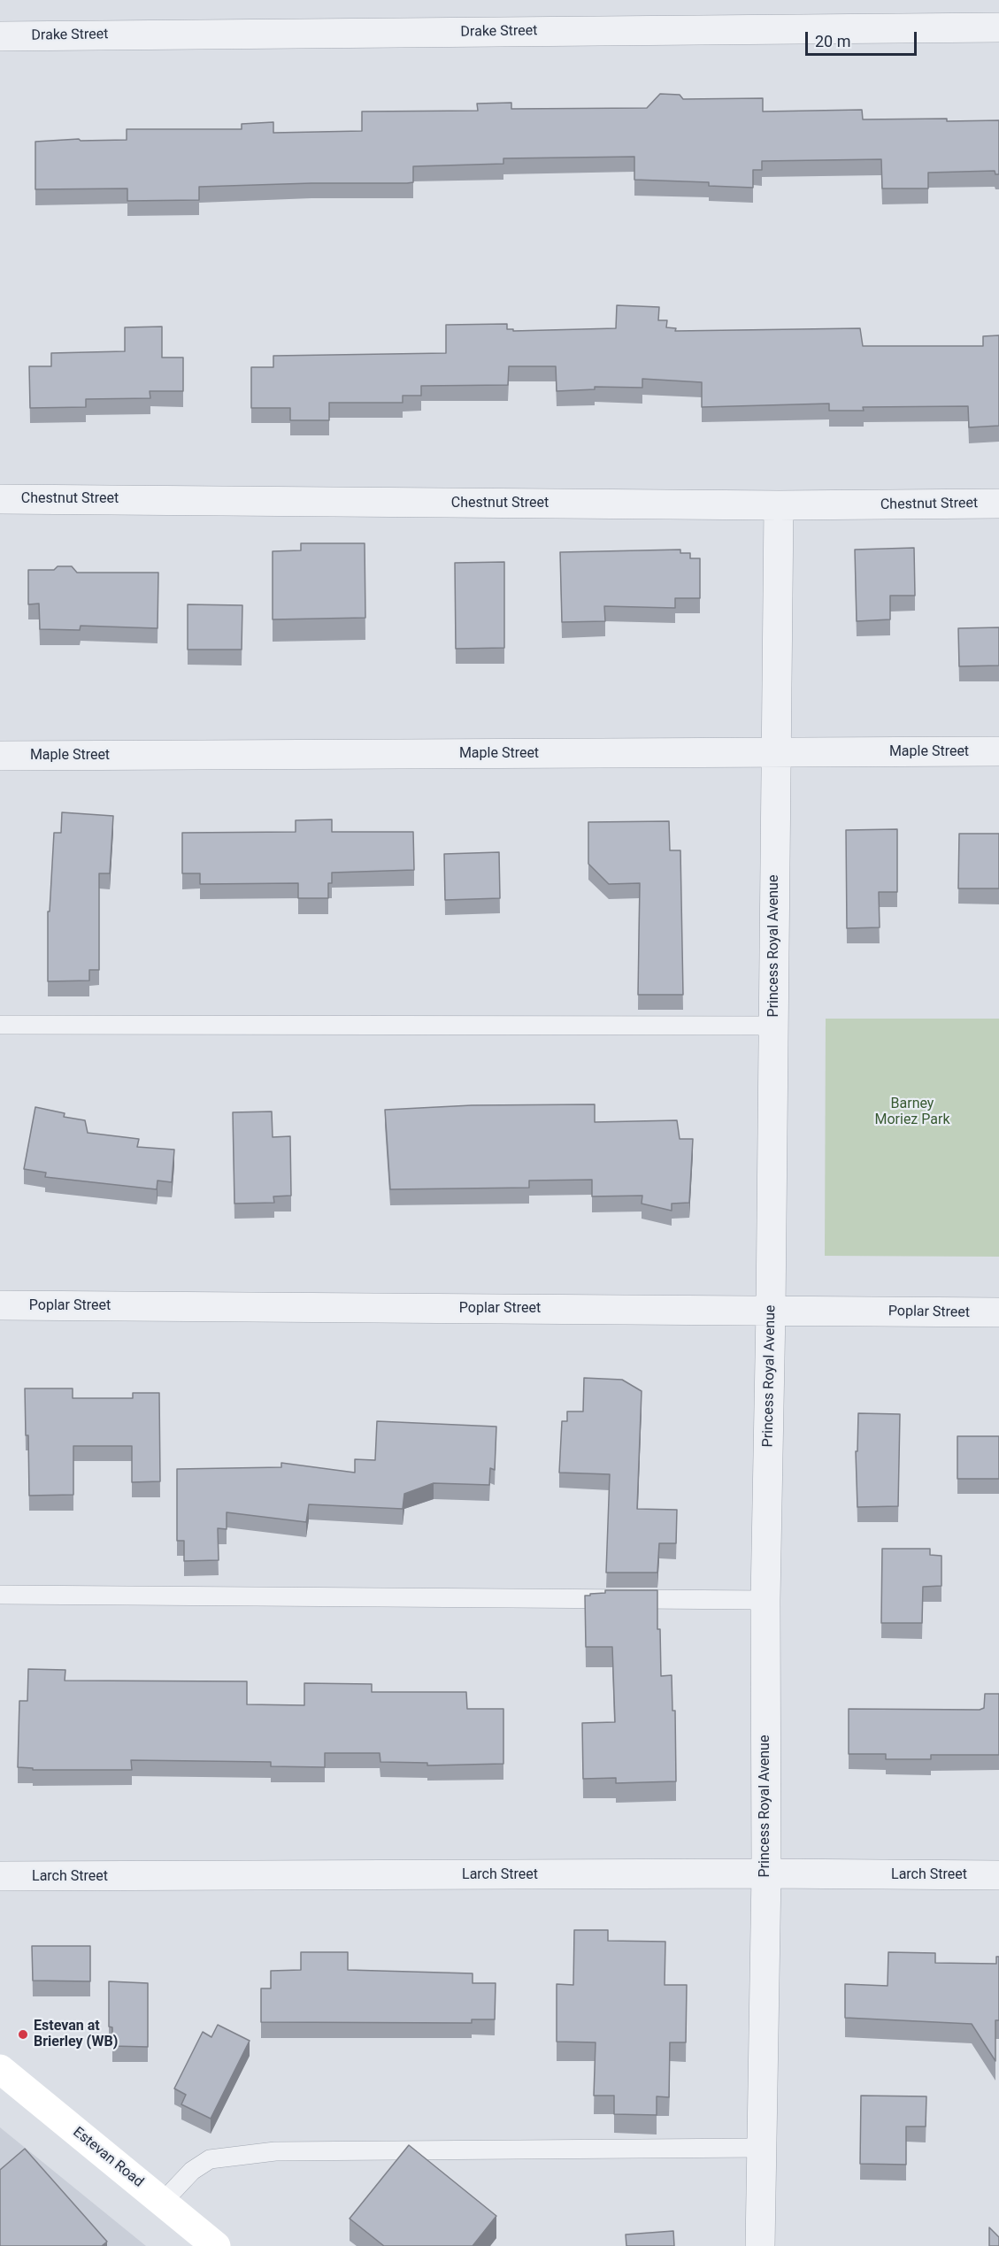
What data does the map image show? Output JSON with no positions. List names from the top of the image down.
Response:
{
  "streets": {
    "street": [
      "Drake Street",
      "Chestnut Street",
      "Maple Street",
      "Princess Royal Avenue",
      "Poplar Street",
      "Larch Street",
      "Estevan Road"
    ]
  },
  "crossings": [
    ["Chestnut Street", "Princess Royal Avenue"],
    ["Maple Street", "Princess Royal Avenue"],
    ["Princess Royal Avenue", "Poplar Street"],
    ["Princess Royal Avenue", "Larch Street"]
  ],
  "parks": ["Barney Moriez Park"],
  "places": ["Estevan at Brierley (WB)"],
  "scale_bar": "20 m"
}
